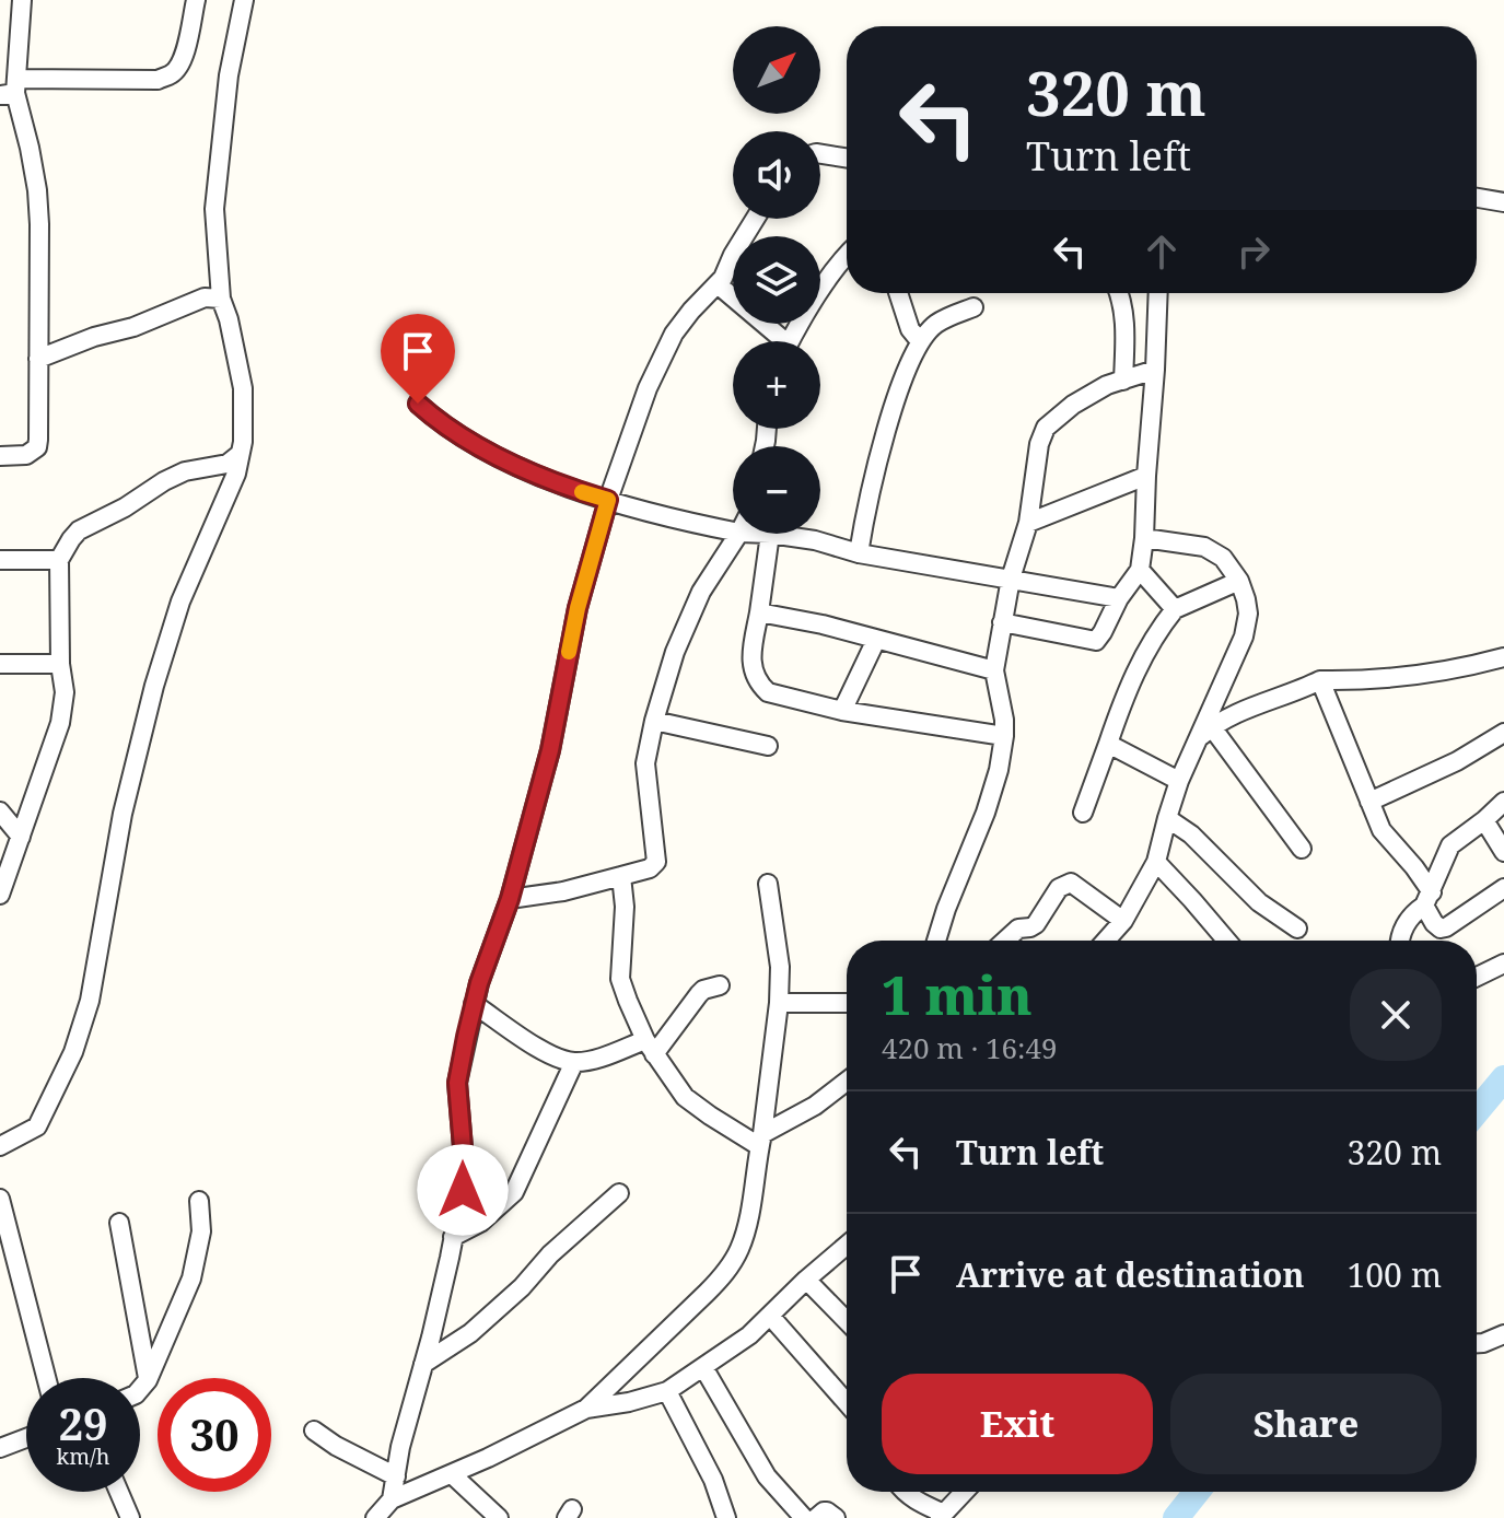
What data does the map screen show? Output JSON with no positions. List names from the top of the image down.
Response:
{
  "north": "top right",
  "page": {
    "map_buttons": ["+", "−"],
    "turn": ["320 m", "Turn left"],
    "heading": ["1 min", "420 m · 16:49"],
    "list": [
      {
        "name": "Turn left",
        "value": "320 m"
      },
      {
        "name": "Arrive at destination",
        "value": "100 m"
      }
    ],
    "buttons": ["Exit", "Share"],
    "speed": "29 km/h",
    "limit": "30"
  }
}
